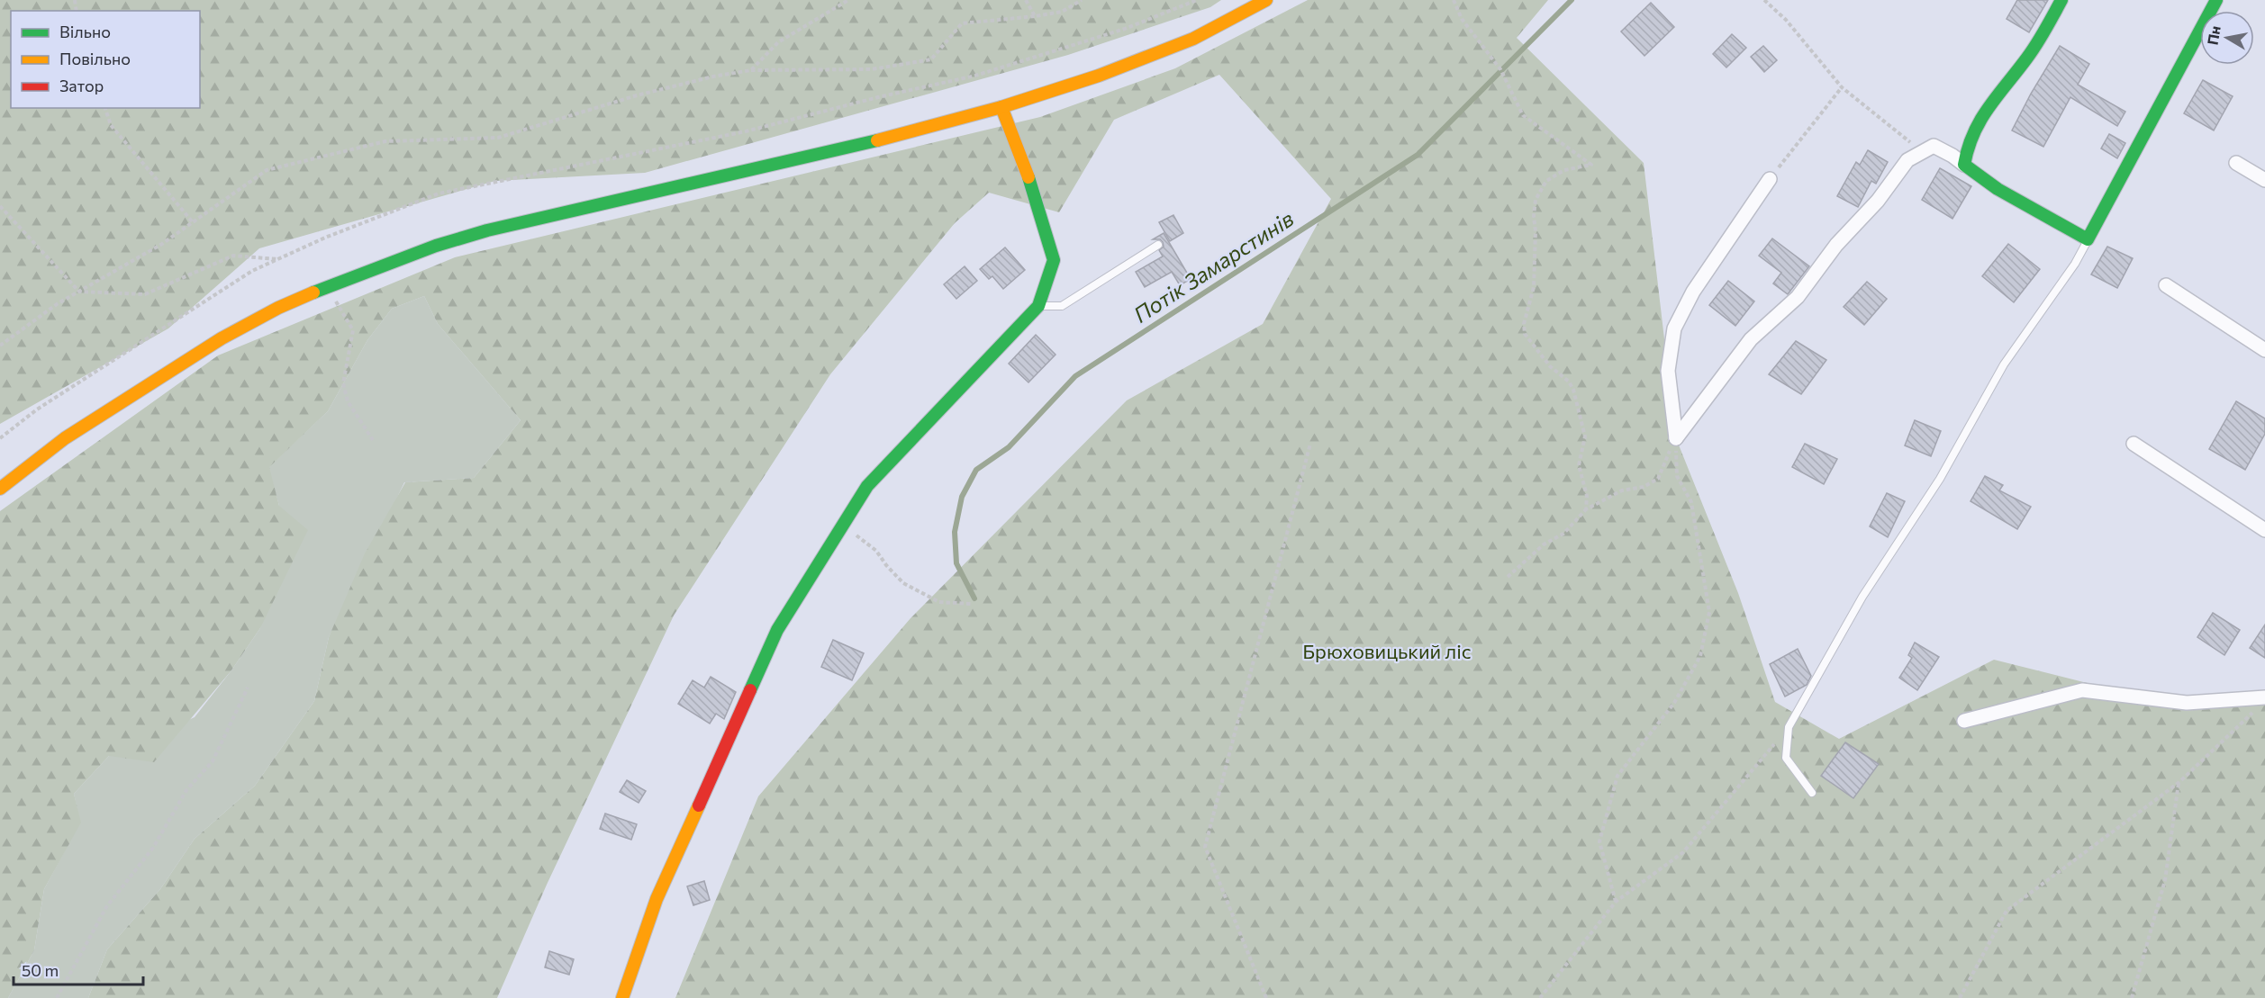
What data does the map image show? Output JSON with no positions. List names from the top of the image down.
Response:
{
  "water": ["Потік Замарстинів"],
  "parks": ["Брюховицький ліс"],
  "legend": ["Вільно", "Повільно", "Затор"],
  "scale_bar": "50 m",
  "north": "left"
}
